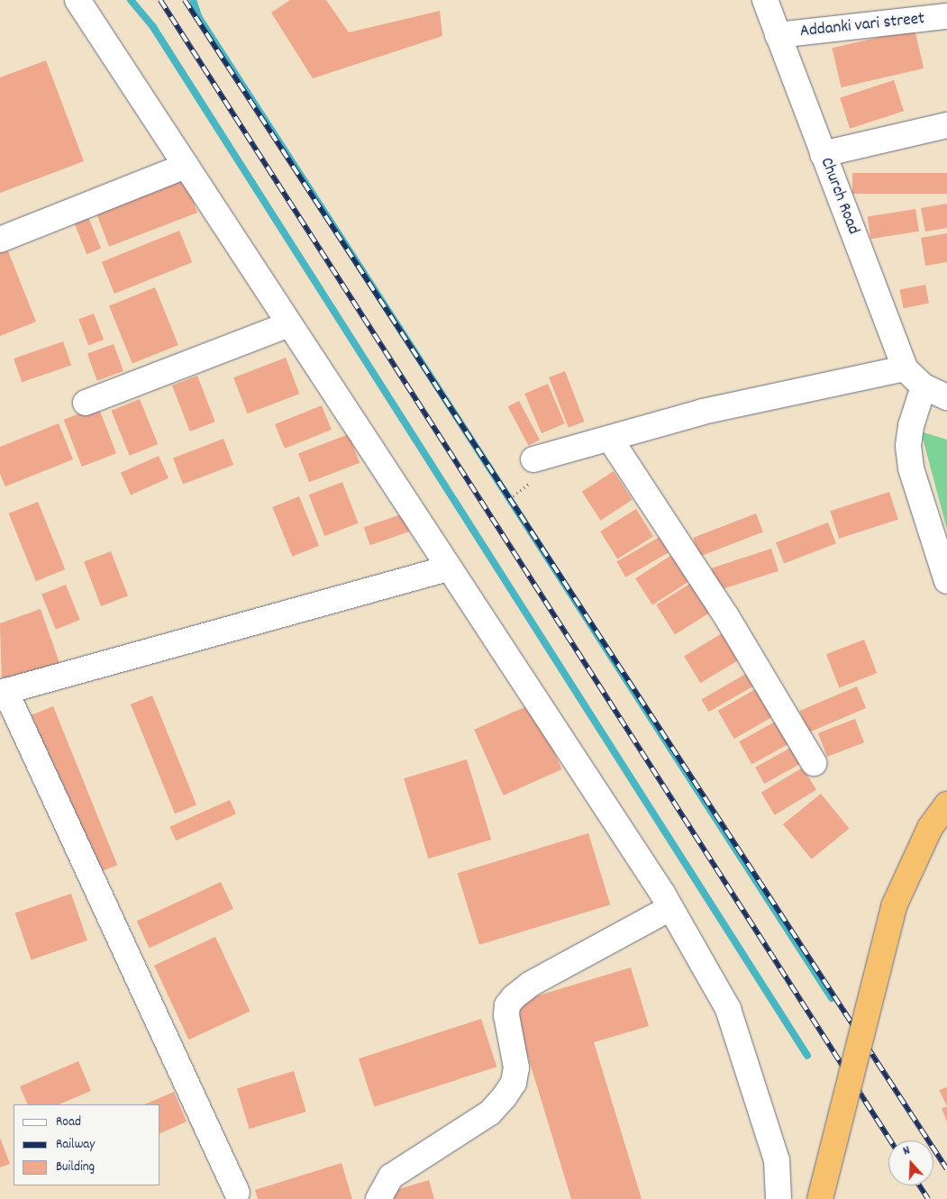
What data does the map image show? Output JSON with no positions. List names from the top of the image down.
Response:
{
  "streets": {
    "street": ["Addanki vari street", "Church Road"]
  },
  "crossings": [
    ["Addanki vari street", "Church Road"]
  ],
  "legend": ["Road", "Railway", "Building"],
  "north": "top"
}
